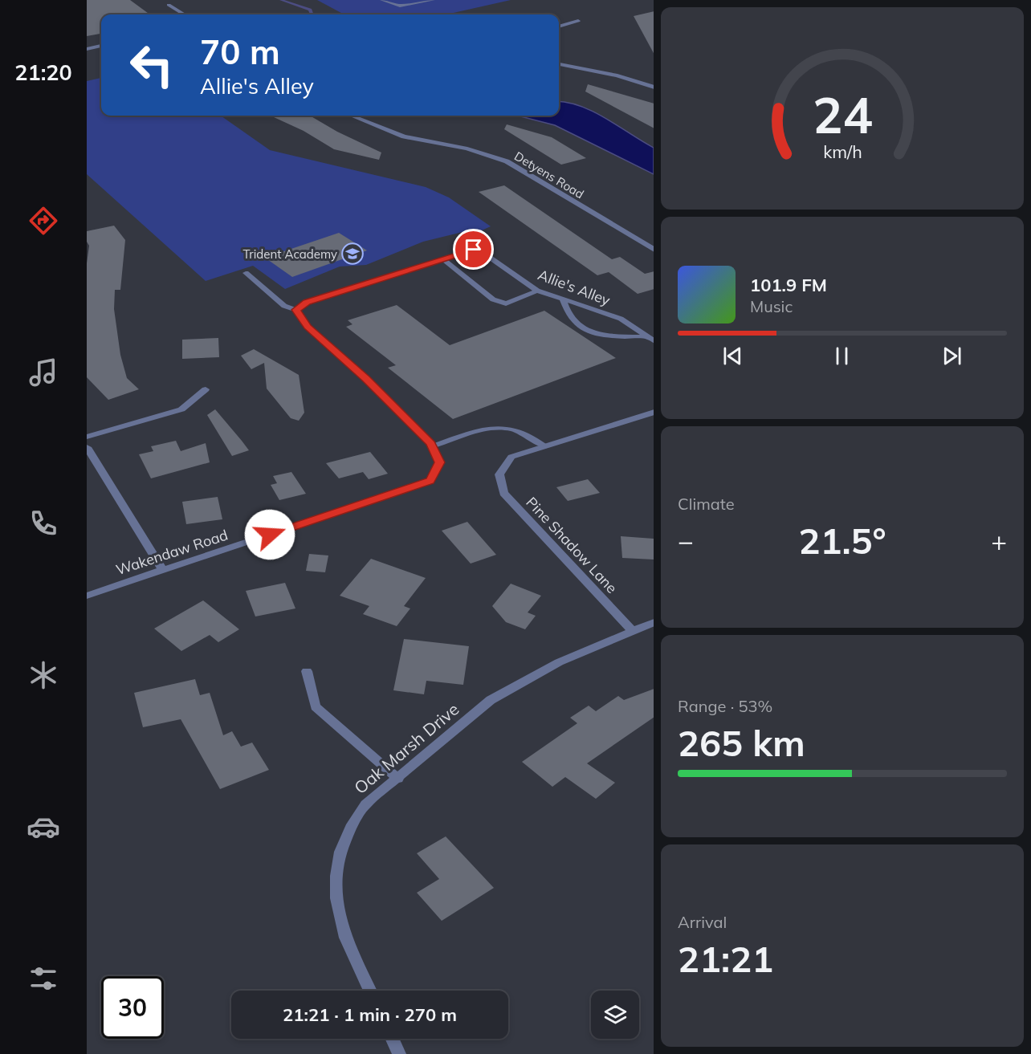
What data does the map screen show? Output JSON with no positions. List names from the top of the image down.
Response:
{
  "streets": {
    "street": [
      "Detyens Road",
      "Pine Shadow Lane",
      "Wakendaw Road",
      "Oak Marsh Drive"
    ],
    "lane": ["Allie's Alley"]
  },
  "crossings": [
    ["Pine Shadow Lane", "Oak Marsh Drive"]
  ],
  "places": {
    "school or university": ["Trident Academy"]
  },
  "page": {
    "tabs": "21:20",
    "turn": ["70 m", "Allie's Alley"],
    "song": ["101.9 FM", "Music"],
    "tile": [
      "Climate",
      ["Range · 53%", "265 km"],
      ["Arrival", "21:21"]
    ],
    "heat": ["−", "21.5°", "+"],
    "limit": "30",
    "trip": "21:21 · 1 min · 270 m",
    "gauge": ["24", "km/h"]
  }
}
